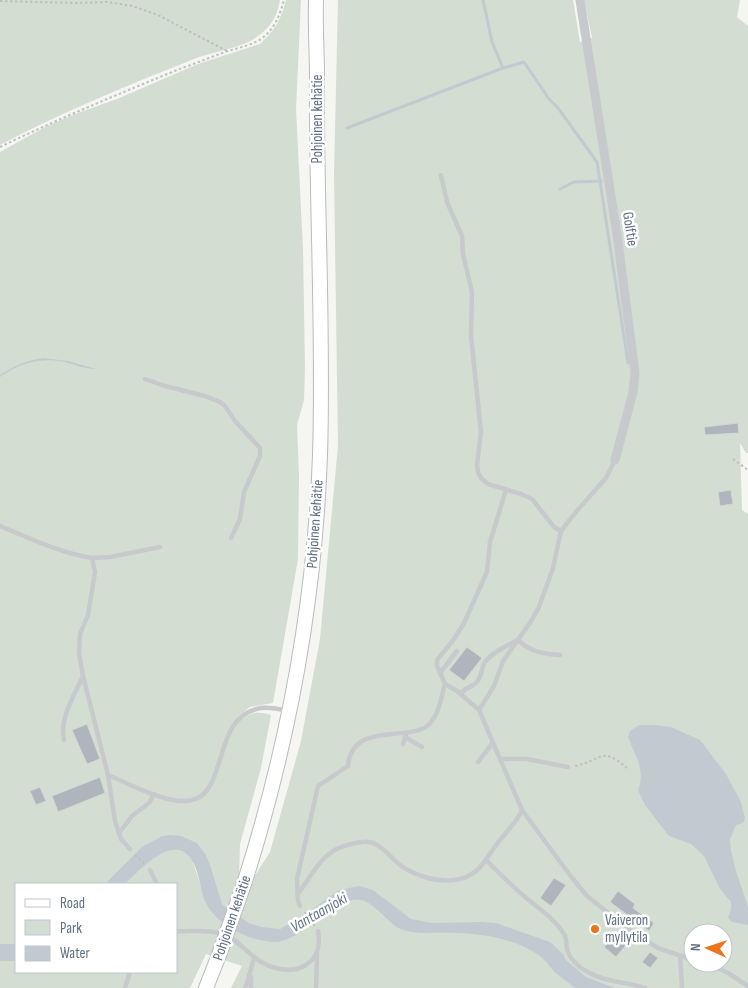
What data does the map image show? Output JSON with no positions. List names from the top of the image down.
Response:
{
  "streets": {
    "main road": ["Pohjoinen kehätie"],
    "street": ["Golftie"]
  },
  "water": ["Vantaanjoki"],
  "places": ["Vaiveron myllytila"],
  "legend": ["Road", "Park", "Water"],
  "north": "left"
}
